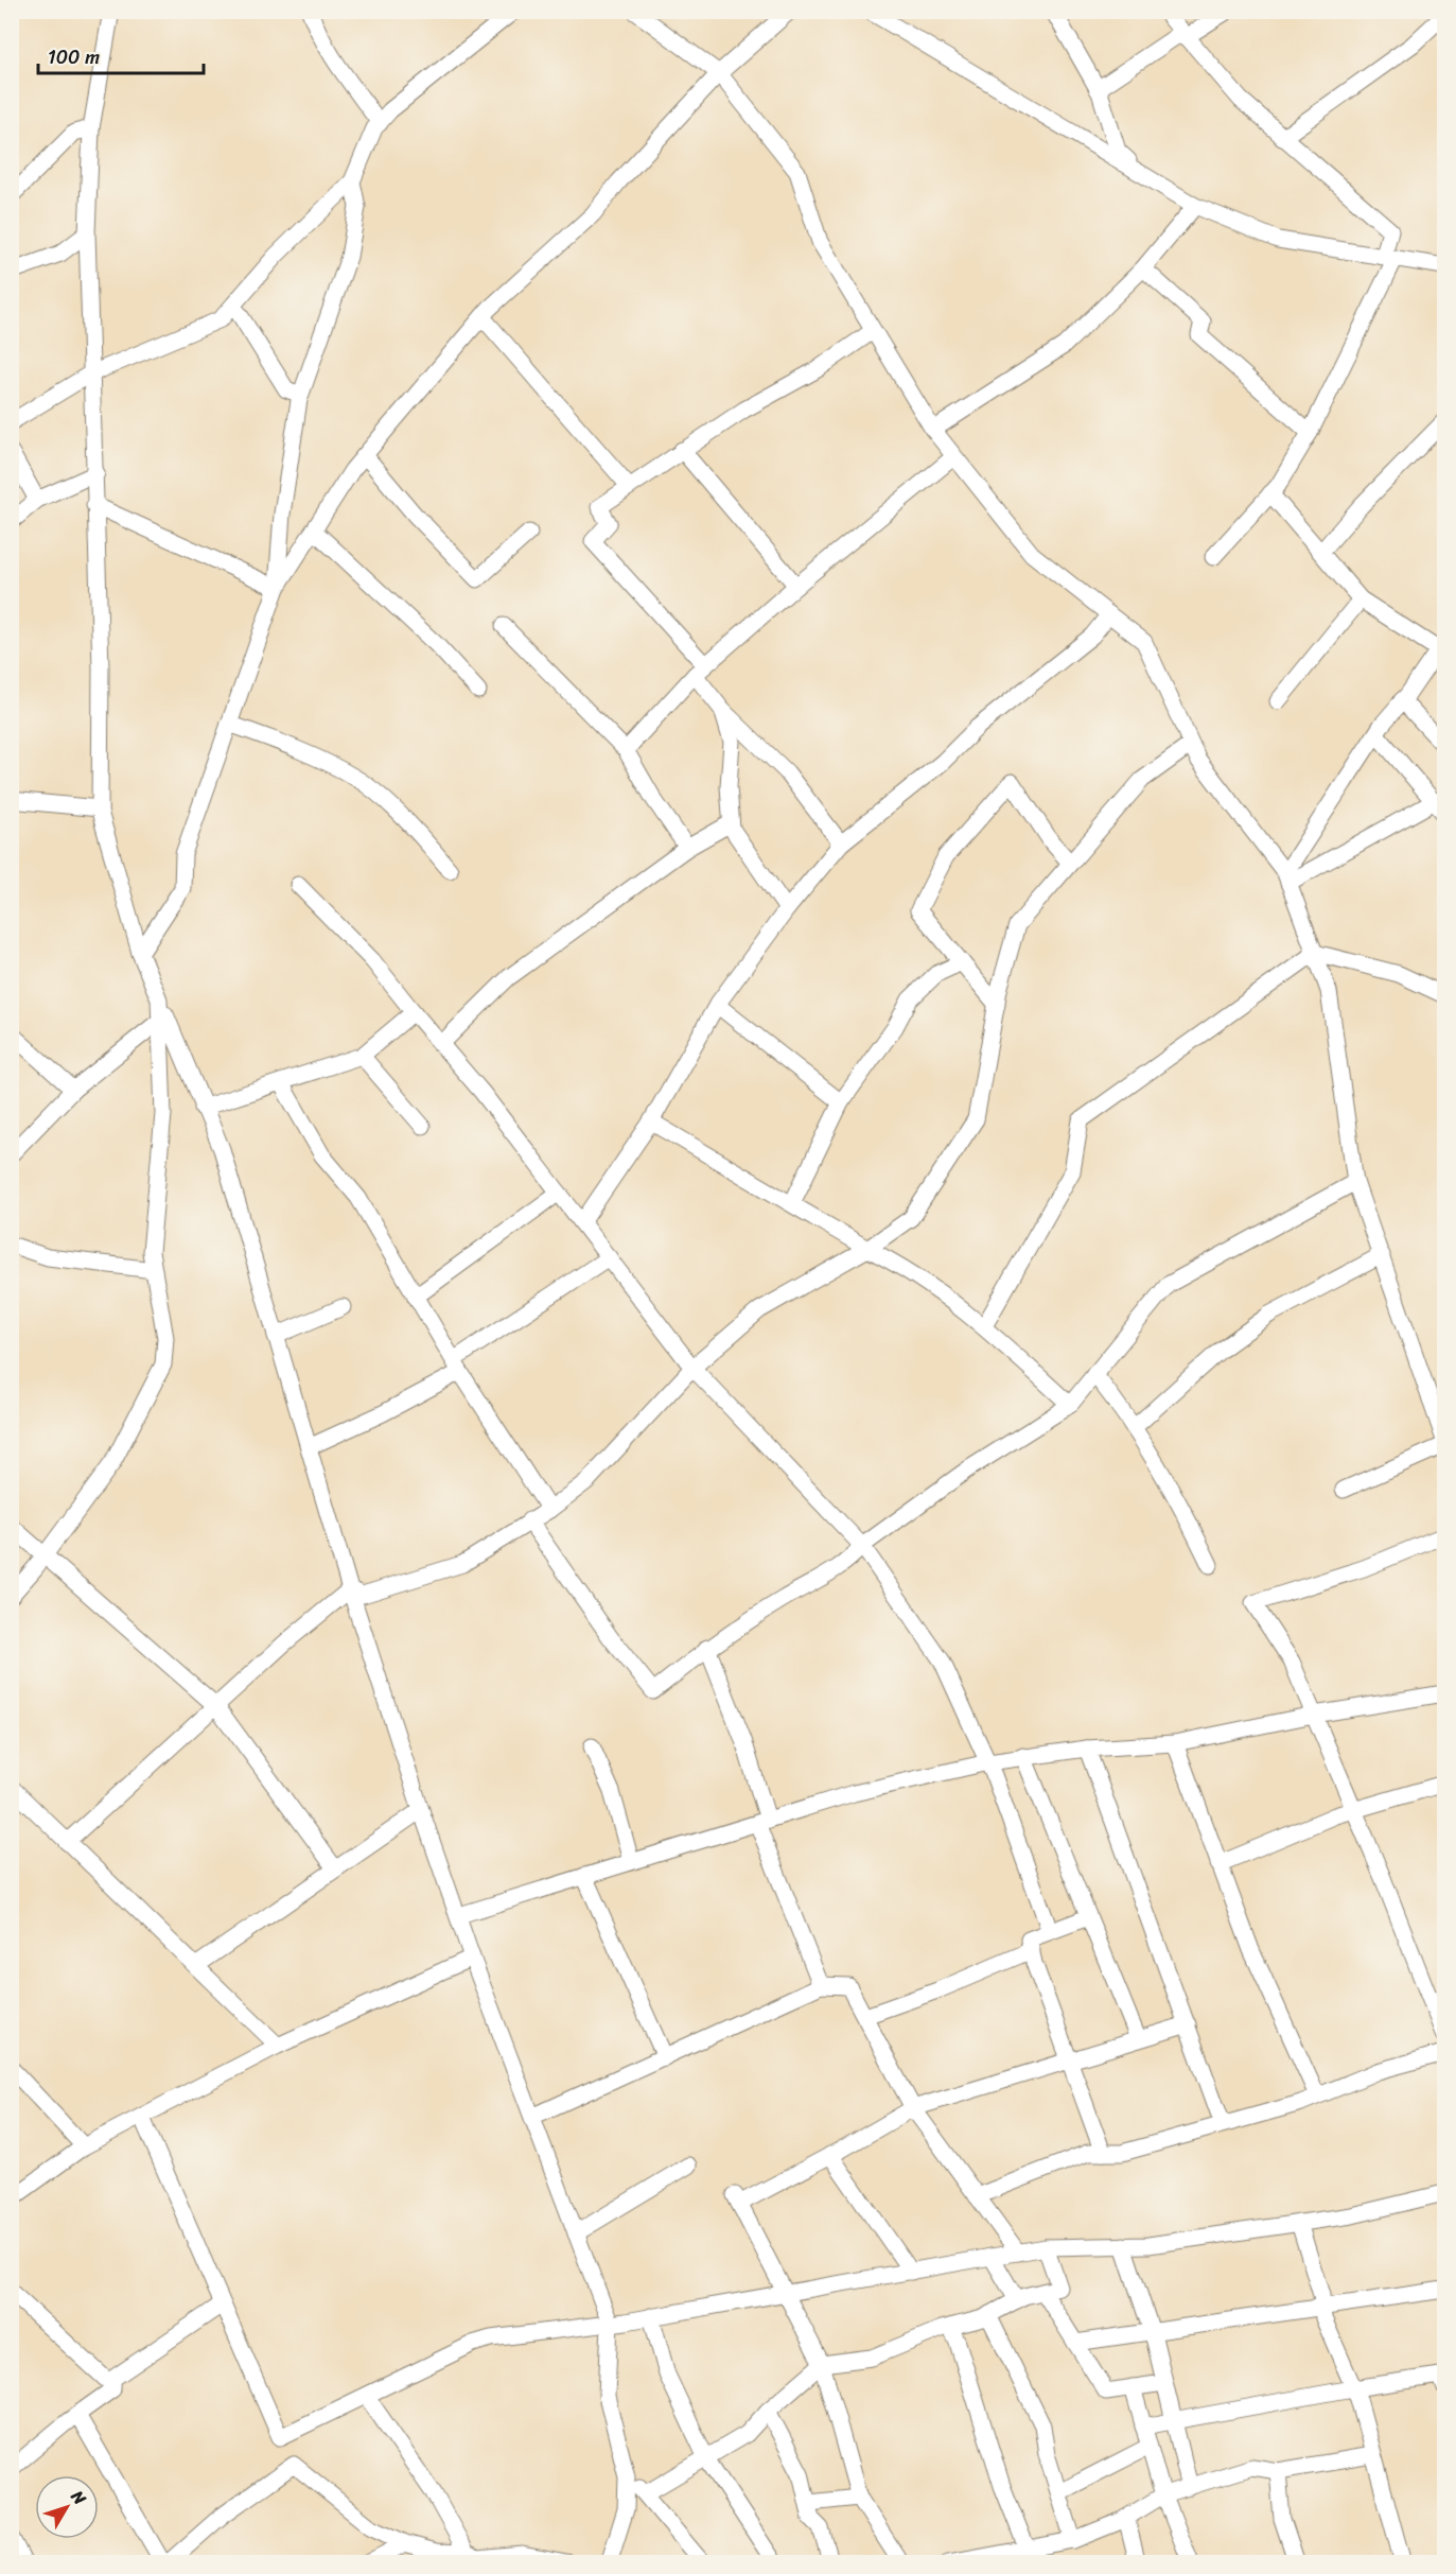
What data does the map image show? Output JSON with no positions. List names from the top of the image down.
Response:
{
  "scale_bar": "100 m",
  "north": "top right"
}
